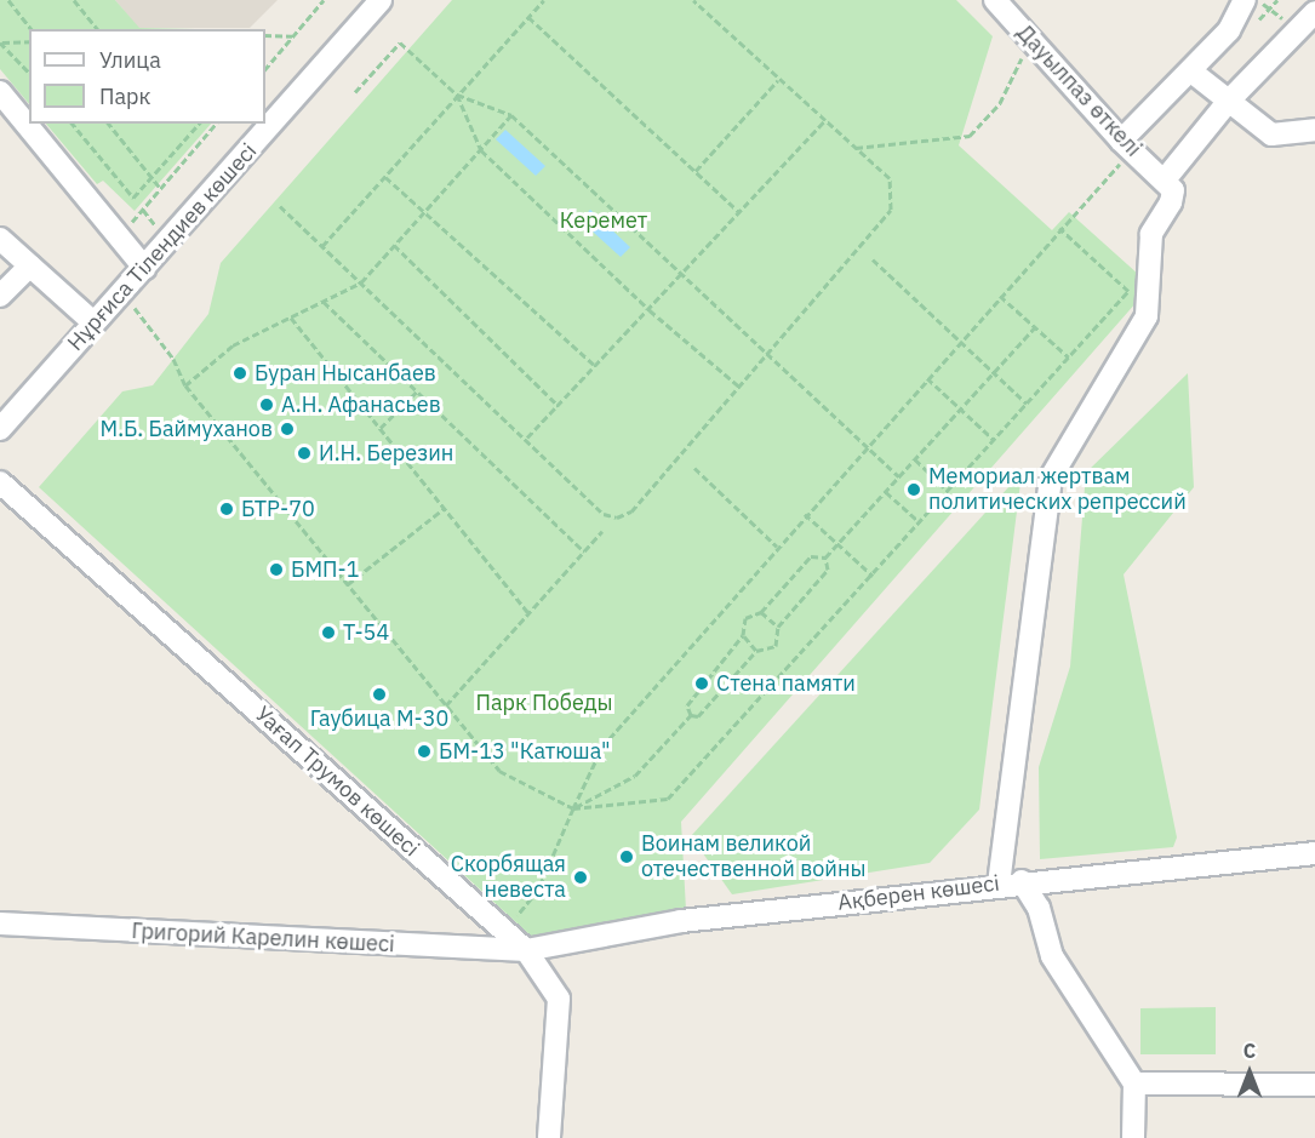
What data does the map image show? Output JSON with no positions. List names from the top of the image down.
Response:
{
  "streets": {
    "street": [
      "Дауылпаз өткелі",
      "Нұрғиса Тілендиев көшесі",
      "Уағап Трумов көшесі",
      "Ақберен көшесі",
      "Григорий Карелин көшесі"
    ]
  },
  "crossings": [
    ["Уағап Трумов көшесі", "Ақберен көшесі"],
    ["Уағап Трумов көшесі", "Григорий Карелин көшесі"],
    ["Ақберен көшесі", "Григорий Карелин көшесі"]
  ],
  "parks": ["Керемет", "Парк Победы"],
  "places": [
    "Буран Нысанбаев",
    "А.Н. Афанасьев",
    "М.Б. Баймуханов",
    "И.Н. Березин",
    "Мемориал жертвам политических репрессий",
    "БТР-70",
    "БМП-1",
    "Т-54",
    "Стена памяти",
    "Гаубица М-30",
    "БМ-13 \"Катюша\"",
    "Воинам великой отечественной войны",
    "Скорбящая невеста"
  ],
  "legend": ["Улица", "Парк"],
  "north": "top"
}
